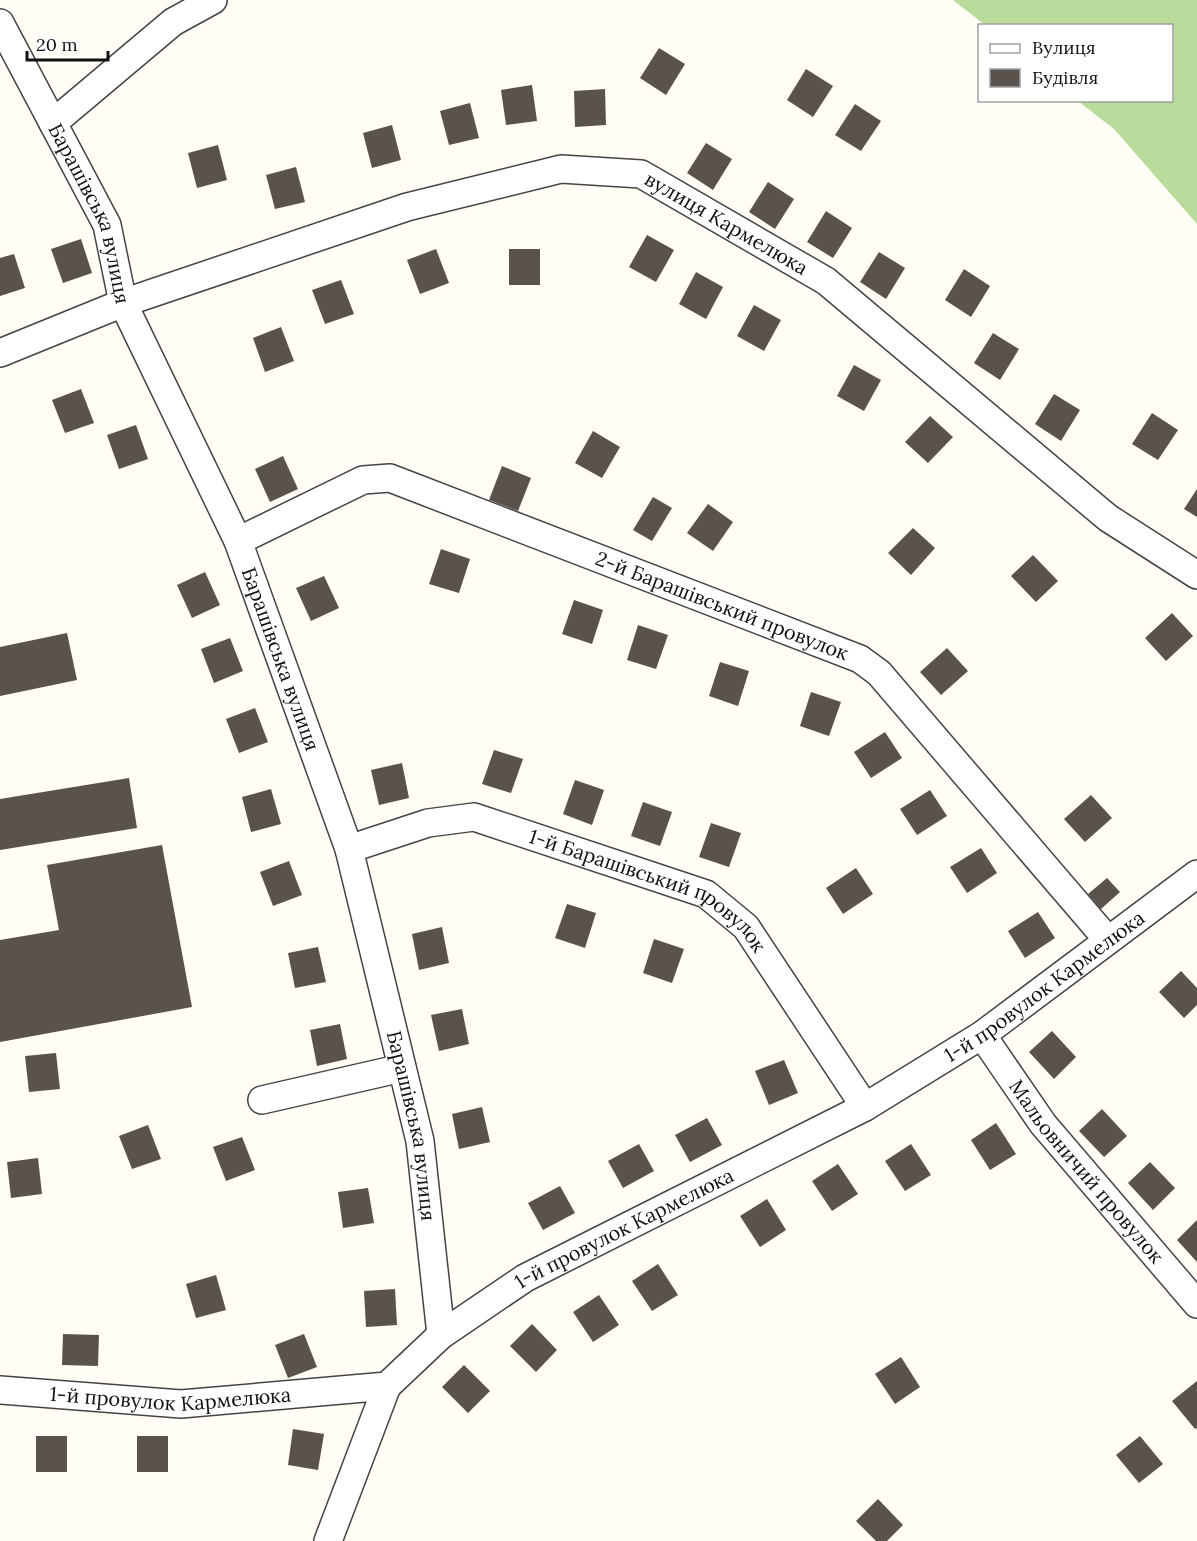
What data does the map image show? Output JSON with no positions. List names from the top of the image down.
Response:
{
  "streets": {
    "street": [
      "Барашівська вулиця",
      "вулиця Кармелюка",
      "2-й Барашівський провулок",
      "1-й Барашівський провулок",
      "1-й провулок Кармелюка",
      "Мальовничий провулок"
    ]
  },
  "crossings": [
    ["Барашівська вулиця", "вулиця Кармелюка"],
    ["Барашівська вулиця", "2-й Барашівський провулок"],
    ["Барашівська вулиця", "1-й Барашівський провулок"],
    ["Барашівська вулиця", "1-й провулок Кармелюка"],
    ["2-й Барашівський провулок", "1-й провулок Кармелюка"],
    ["1-й Барашівський провулок", "1-й провулок Кармелюка"],
    ["1-й провулок Кармелюка", "Мальовничий провулок"]
  ],
  "legend": ["Вулиця", "Будівля"],
  "scale_bar": "20 m"
}
